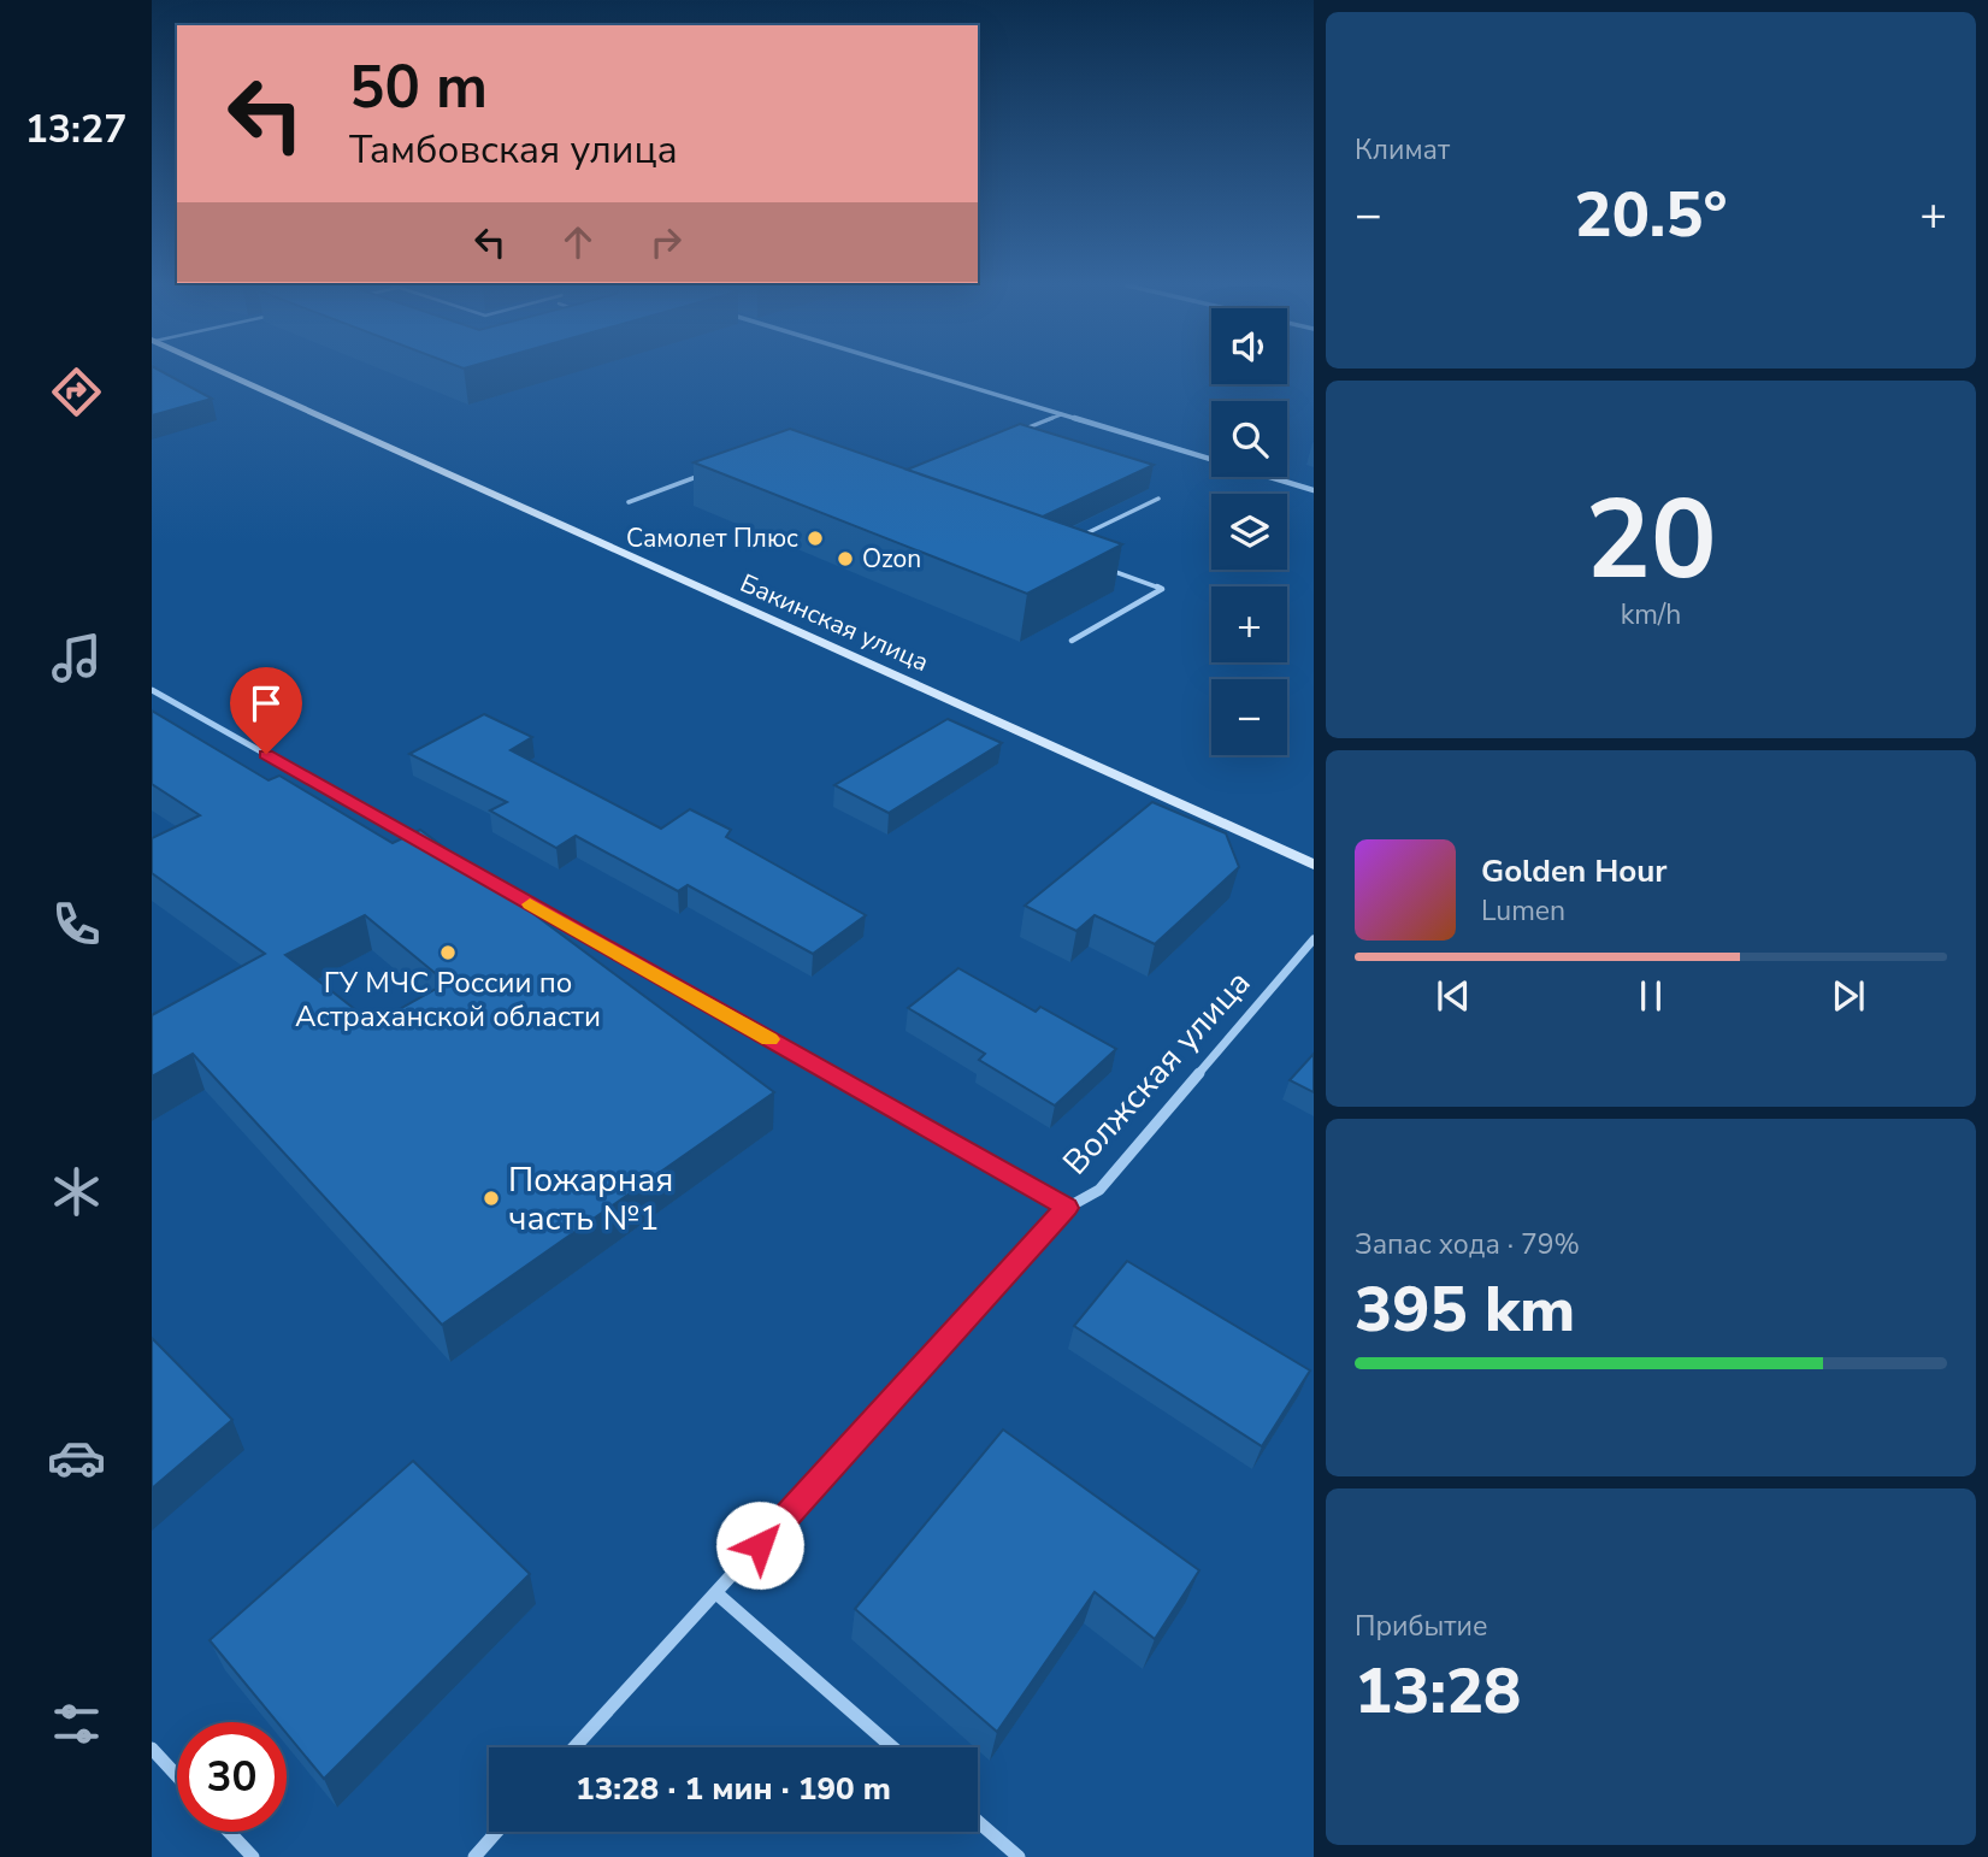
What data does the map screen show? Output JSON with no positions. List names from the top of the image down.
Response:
{
  "streets": {
    "main road": ["Бакинская улица"],
    "street": ["Волжская улица"]
  },
  "places": [
    "Самолет Плюс",
    "Ozon",
    "ГУ МЧС России по Астраханской области",
    "Пожарная часть №1"
  ],
  "page": {
    "tabs": "13:27",
    "tile": [
      "Климат",
      ["20", "km/h"],
      ["Запас хода · 79%", "395 km"],
      ["Прибытие", "13:28"]
    ],
    "turn": ["50 m", "Тамбовская улица"],
    "heat": ["−", "20.5°", "+"],
    "map_buttons": ["+", "−"],
    "song": ["Golden Hour", "Lumen"],
    "limit": "30",
    "trip": "13:28 · 1 мин · 190 m"
  }
}
